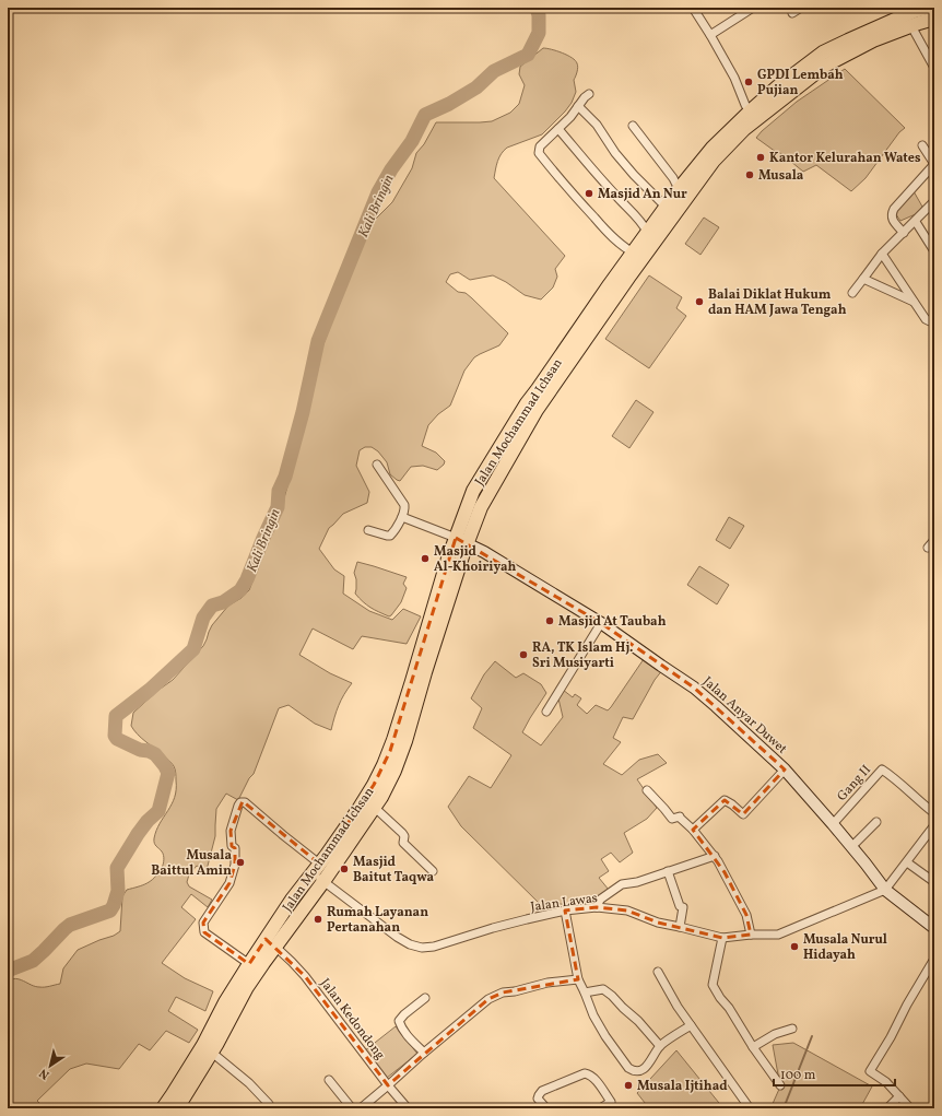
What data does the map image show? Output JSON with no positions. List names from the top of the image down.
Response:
{
  "streets": {
    "main road": ["Jalan Mochammad Ichsan"],
    "street": [
      "Jalan Anyar Duwet",
      "Gang II",
      "Jalan Lawas",
      "Jalan Kedondong"
    ]
  },
  "crossings": [
    ["Jalan Mochammad Ichsan", "Jalan Anyar Duwet"],
    ["Jalan Mochammad Ichsan", "Jalan Lawas"],
    ["Jalan Mochammad Ichsan", "Jalan Kedondong"],
    ["Jalan Anyar Duwet", "Gang II"],
    ["Jalan Anyar Duwet", "Jalan Lawas"]
  ],
  "water": ["Kali Bringin"],
  "places": [
    "GPDI Lembah Pujian",
    "Kantor Kelurahan Wates",
    "Musala",
    "Masjid An Nur",
    "Balai Diklat Hukum dan HAM Jawa Tengah",
    "Masjid Al-Khoiriyah",
    "Masjid At Taubah",
    "RA, TK Islam Hj. Sri Musiyarti",
    "Musala Baittul Amin",
    "Masjid Baitut Taqwa",
    "Rumah Layanan Pertanahan",
    "Musala Nurul Hidayah",
    "Musala Ijtihad"
  ],
  "scale_bar": "100 m",
  "north": "bottom left"
}
